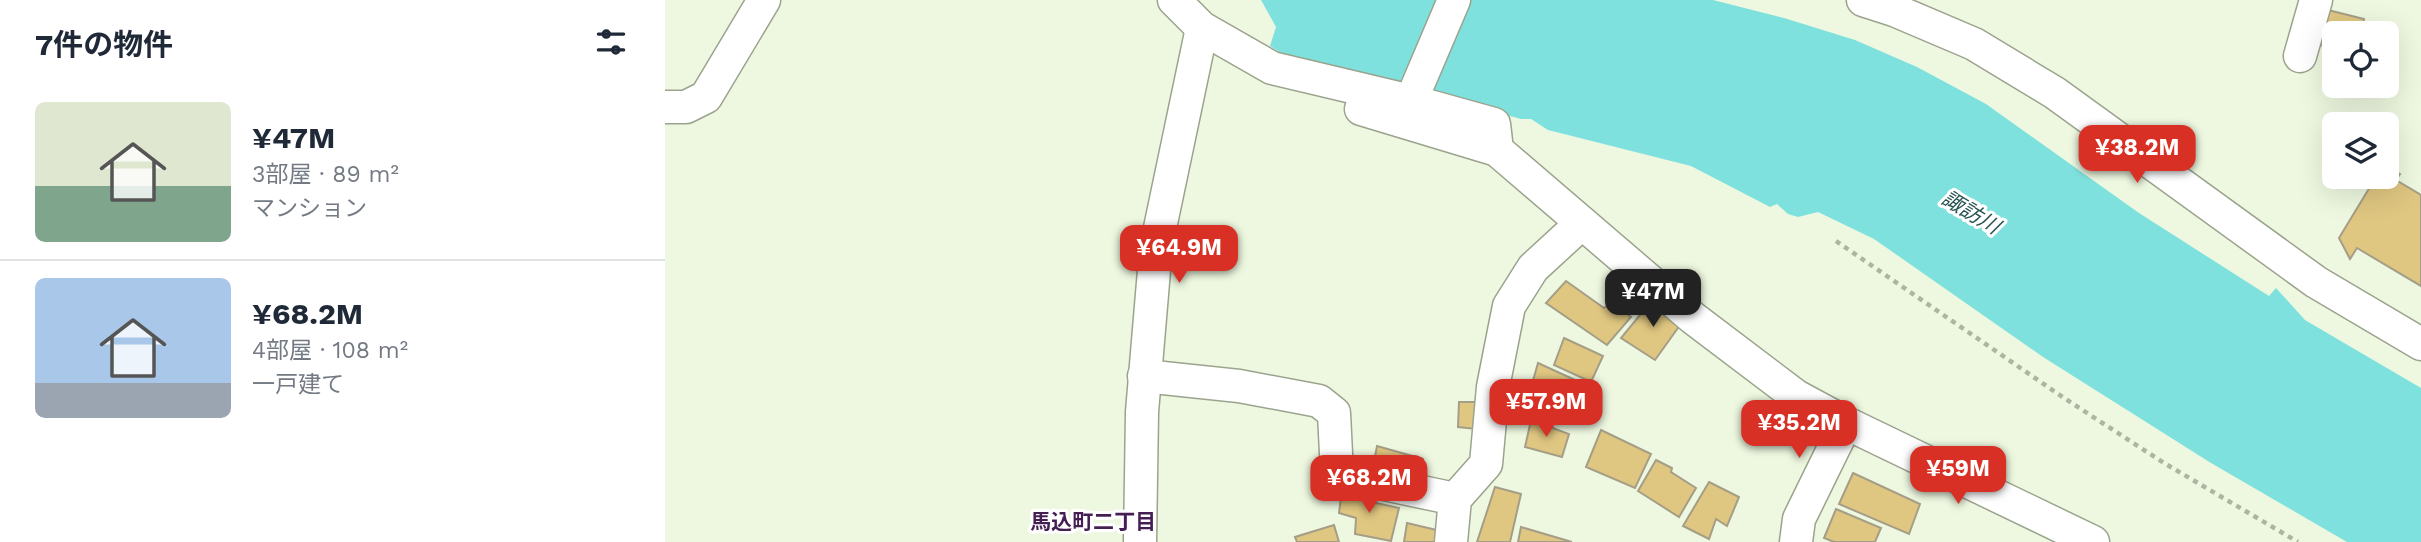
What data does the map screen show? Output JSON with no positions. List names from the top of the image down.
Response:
{
  "districts": ["馬込町二丁目"],
  "water": ["諏訪川"],
  "page": {
    "heading": "7件の物件",
    "list": [
      {
        "name": "¥47M",
        "note": "3部屋 · 89 m² · マンション"
      },
      {
        "name": "¥68.2M",
        "note": "4部屋 · 108 m² · 一戸建て"
      }
    ],
    "price": [
      "¥38.2M",
      "¥64.9M",
      "¥47M",
      "¥57.9M",
      "¥35.2M",
      "¥59M",
      "¥68.2M"
    ]
  }
}
